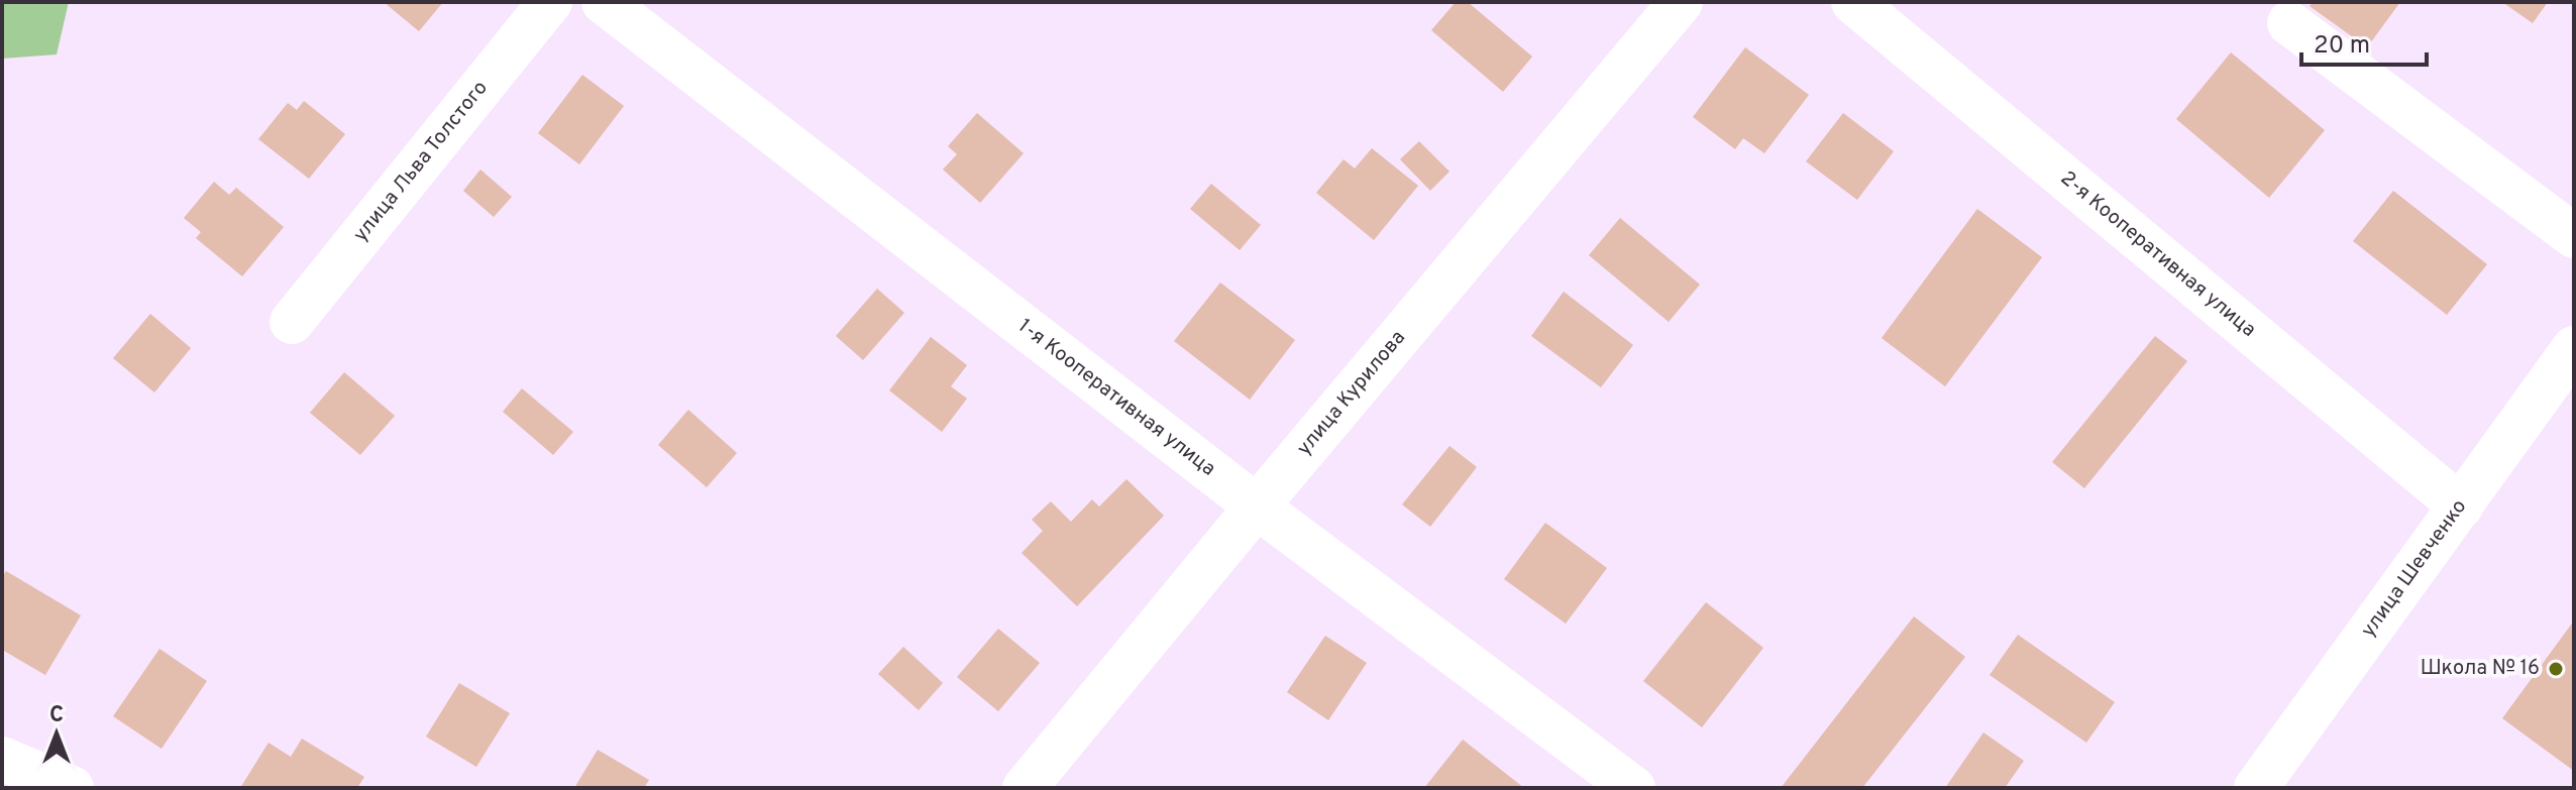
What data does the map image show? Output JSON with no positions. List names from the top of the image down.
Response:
{
  "streets": {
    "street": [
      "улица Льва Толстого",
      "2-я Кооперативная улица",
      "улица Курилова",
      "1-я Кооперативная улица",
      "улица Шевченко"
    ]
  },
  "crossings": [
    ["2-я Кооперативная улица", "улица Шевченко"],
    ["улица Курилова", "1-я Кооперативная улица"]
  ],
  "places": ["Школа № 16"],
  "scale_bar": "20 m",
  "north": "top"
}
